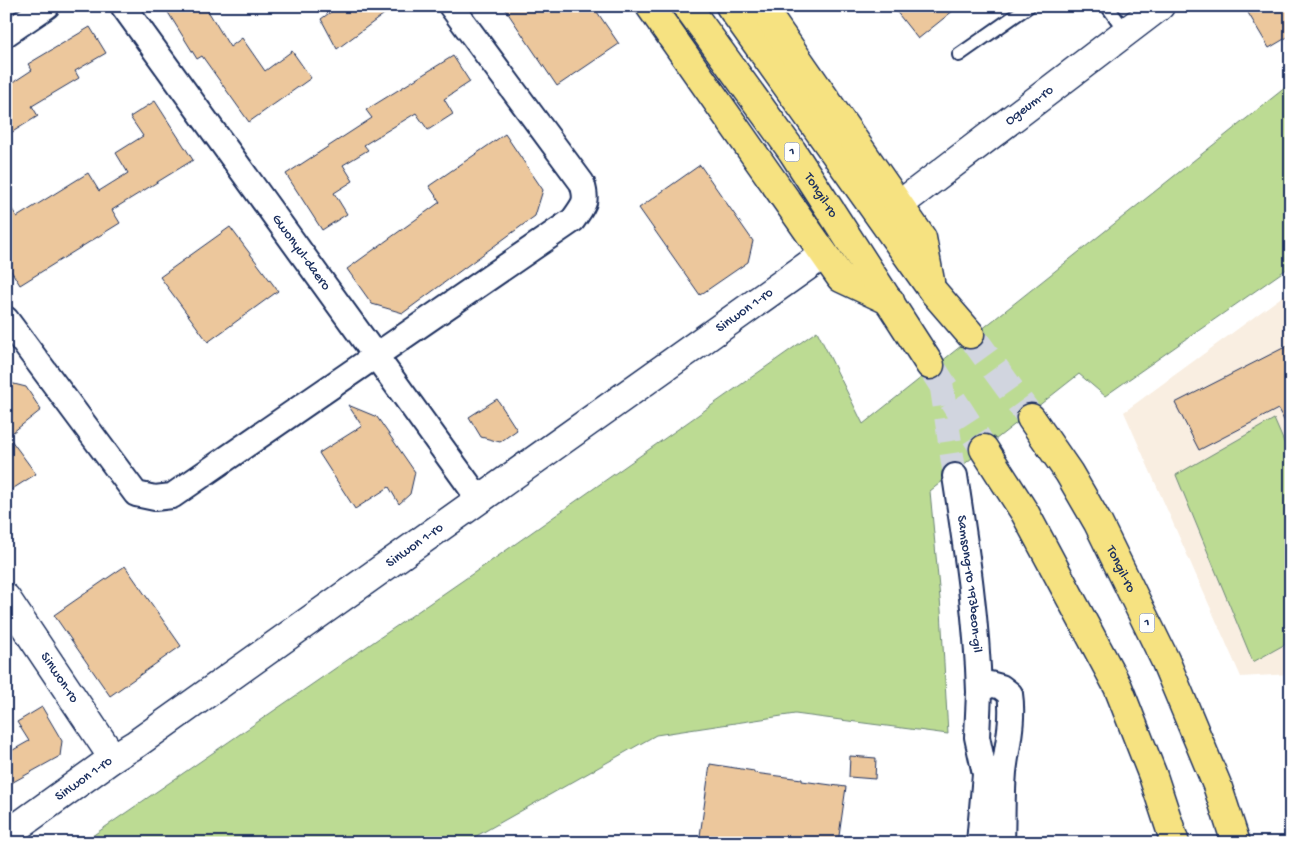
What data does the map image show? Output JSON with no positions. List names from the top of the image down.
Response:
{
  "streets": {
    "main road": ["1", "Tongil-ro"],
    "street": [
      "Ogeum-ro",
      "Gwonyul-daero",
      "Sinwon 1-ro",
      "Samsong-ro 193beon-gil",
      "Sinwon-ro"
    ]
  },
  "crossings": [
    ["Gwonyul-daero", "Sinwon 1-ro"],
    ["Sinwon 1-ro", "Sinwon-ro"]
  ]
}
